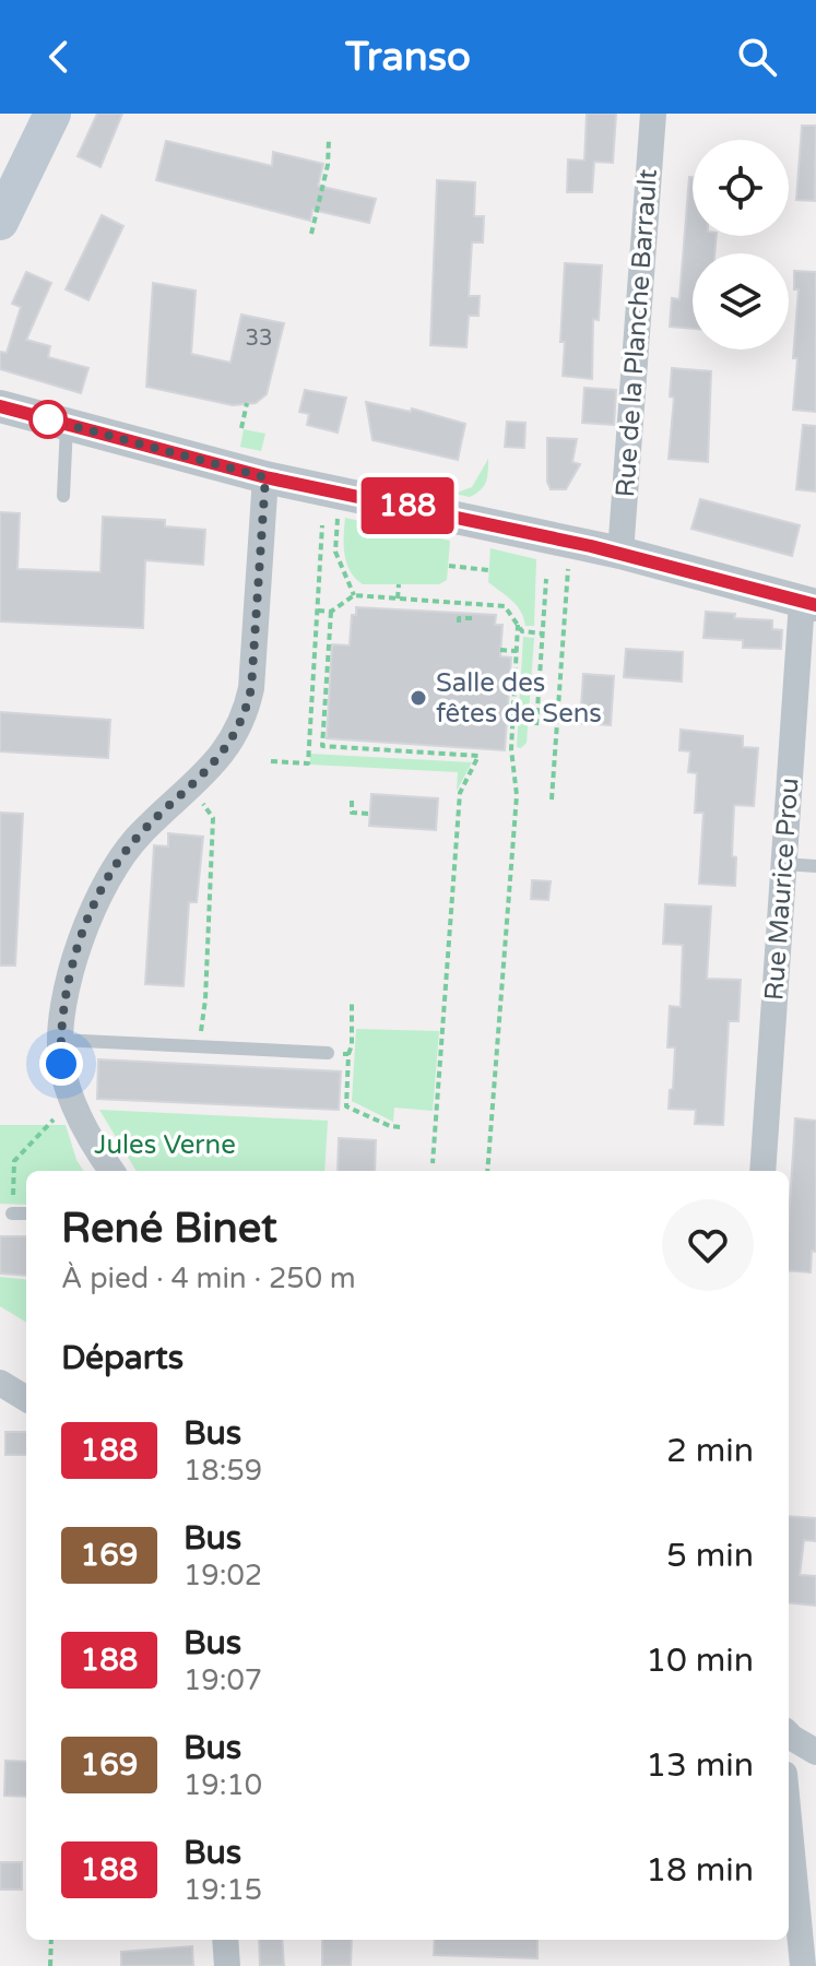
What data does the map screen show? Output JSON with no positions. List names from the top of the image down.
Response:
{
  "streets": {
    "street": ["Rue de la Planche Barrault", "Rue Maurice Prou"]
  },
  "parks": ["Jules Verne"],
  "places": ["Salle des fêtes de Sens"],
  "lines": ["bus line 188"],
  "house_numbers": ["33"],
  "page": {
    "header": "Transo",
    "on_map": "188",
    "heading": [
      ["René Binet", "À pied · 4 min · 250 m"],
      "Départs"
    ],
    "list": [
      {
        "mark": "188",
        "name": "Bus",
        "note": "18:59",
        "value": "2 min"
      },
      {
        "mark": "169",
        "name": "Bus",
        "note": "19:02",
        "value": "5 min"
      },
      {
        "mark": "188",
        "name": "Bus",
        "note": "19:07",
        "value": "10 min"
      },
      {
        "mark": "169",
        "name": "Bus",
        "note": "19:10",
        "value": "13 min"
      },
      {
        "mark": "188",
        "name": "Bus",
        "note": "19:15",
        "value": "18 min"
      }
    ]
  }
}
